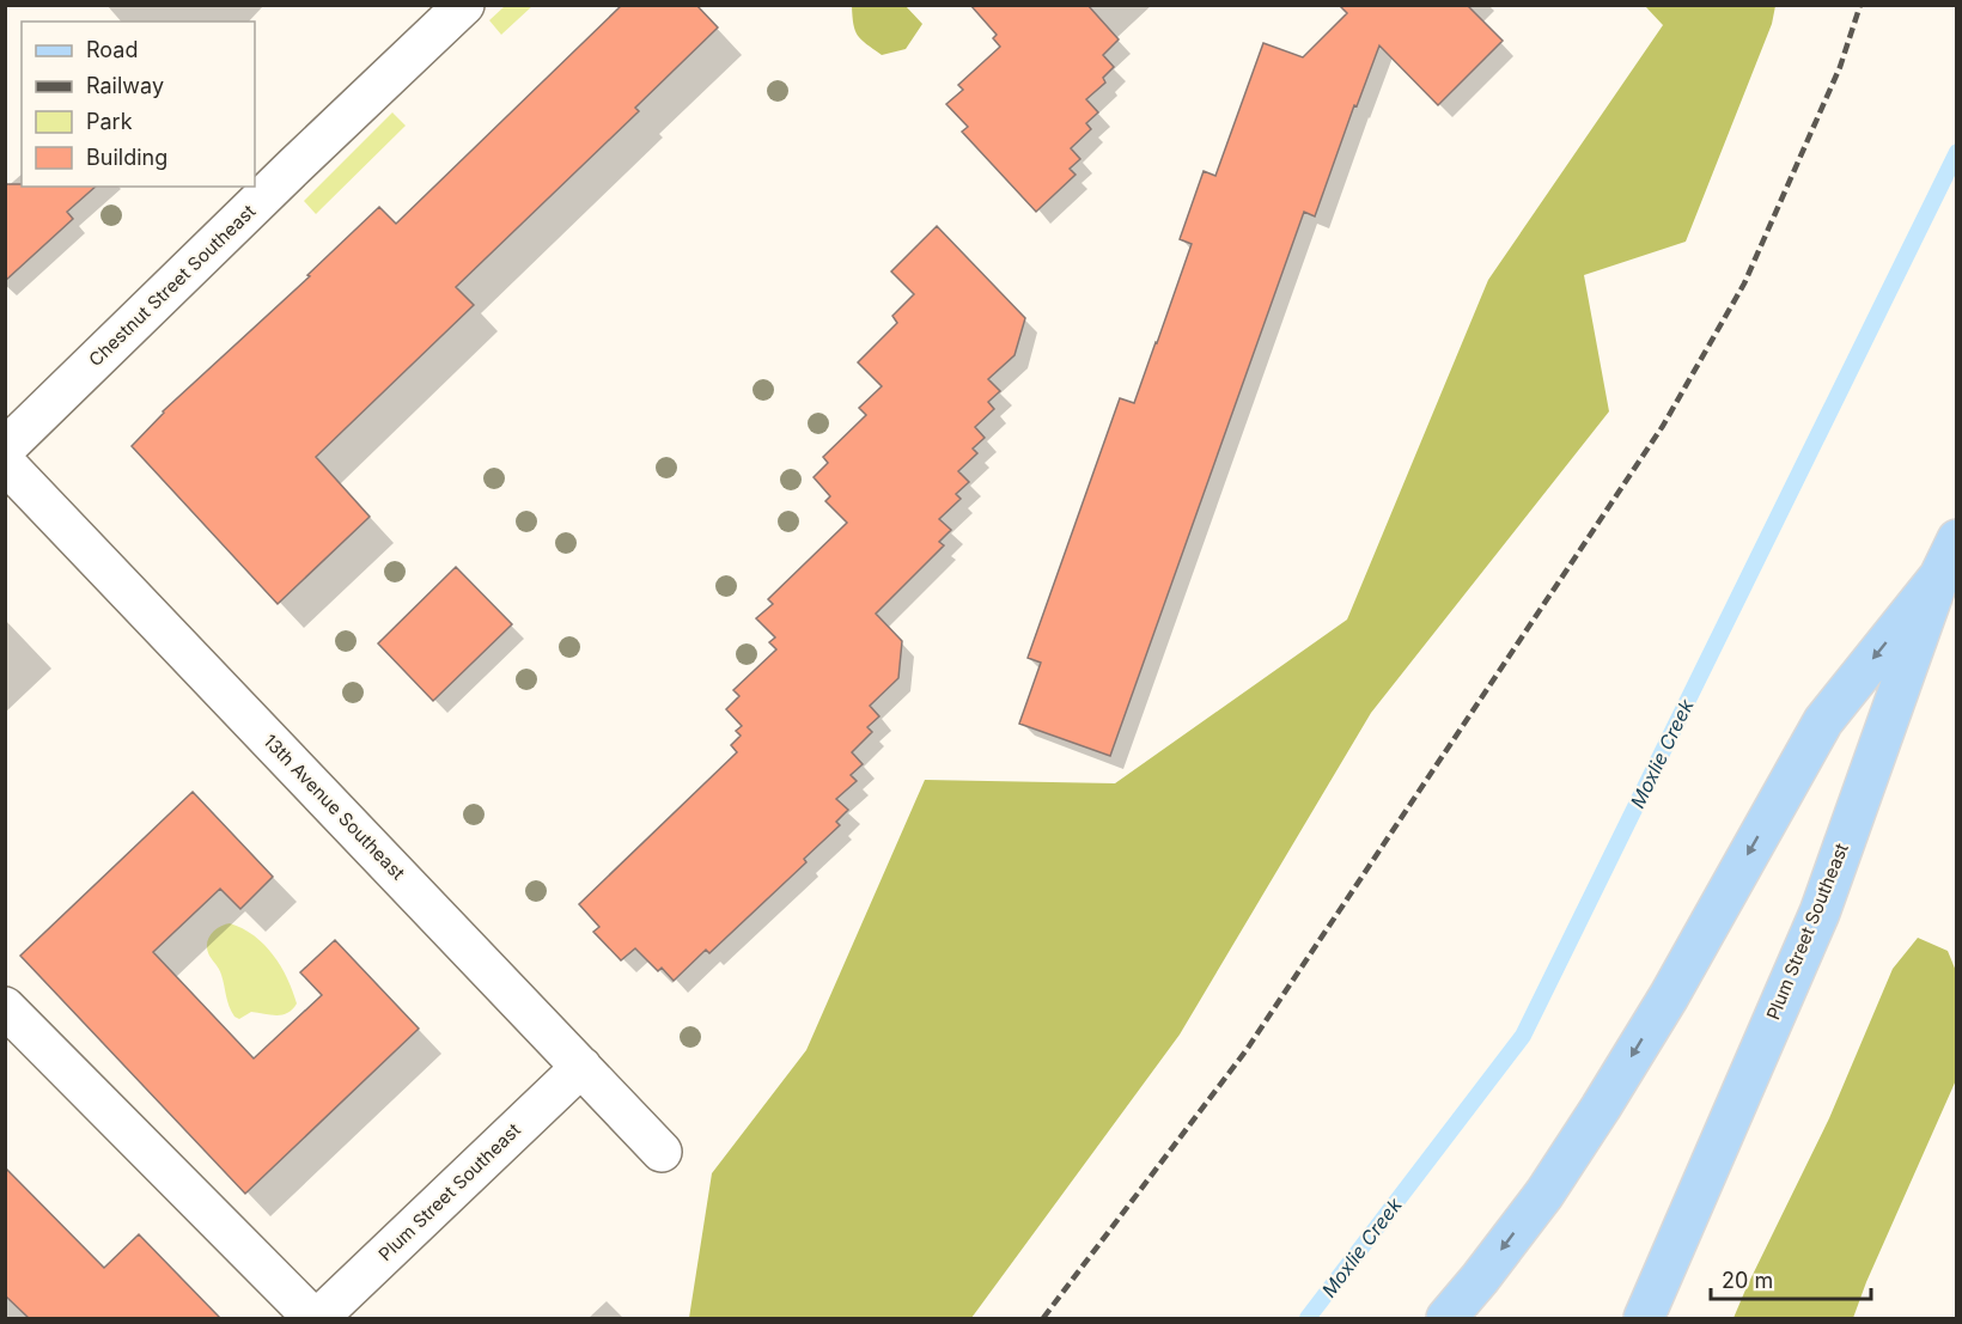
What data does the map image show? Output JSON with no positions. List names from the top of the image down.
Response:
{
  "streets": {
    "main road": ["Plum Street Southeast"],
    "street": ["Chestnut Street Southeast", "13th Avenue Southeast"]
  },
  "crossings": [
    ["13th Avenue Southeast", "Plum Street Southeast"]
  ],
  "water": ["Moxlie Creek"],
  "legend": [
    "Road",
    "Railway",
    "Park",
    "Building"
  ],
  "scale_bar": "20 m"
}
